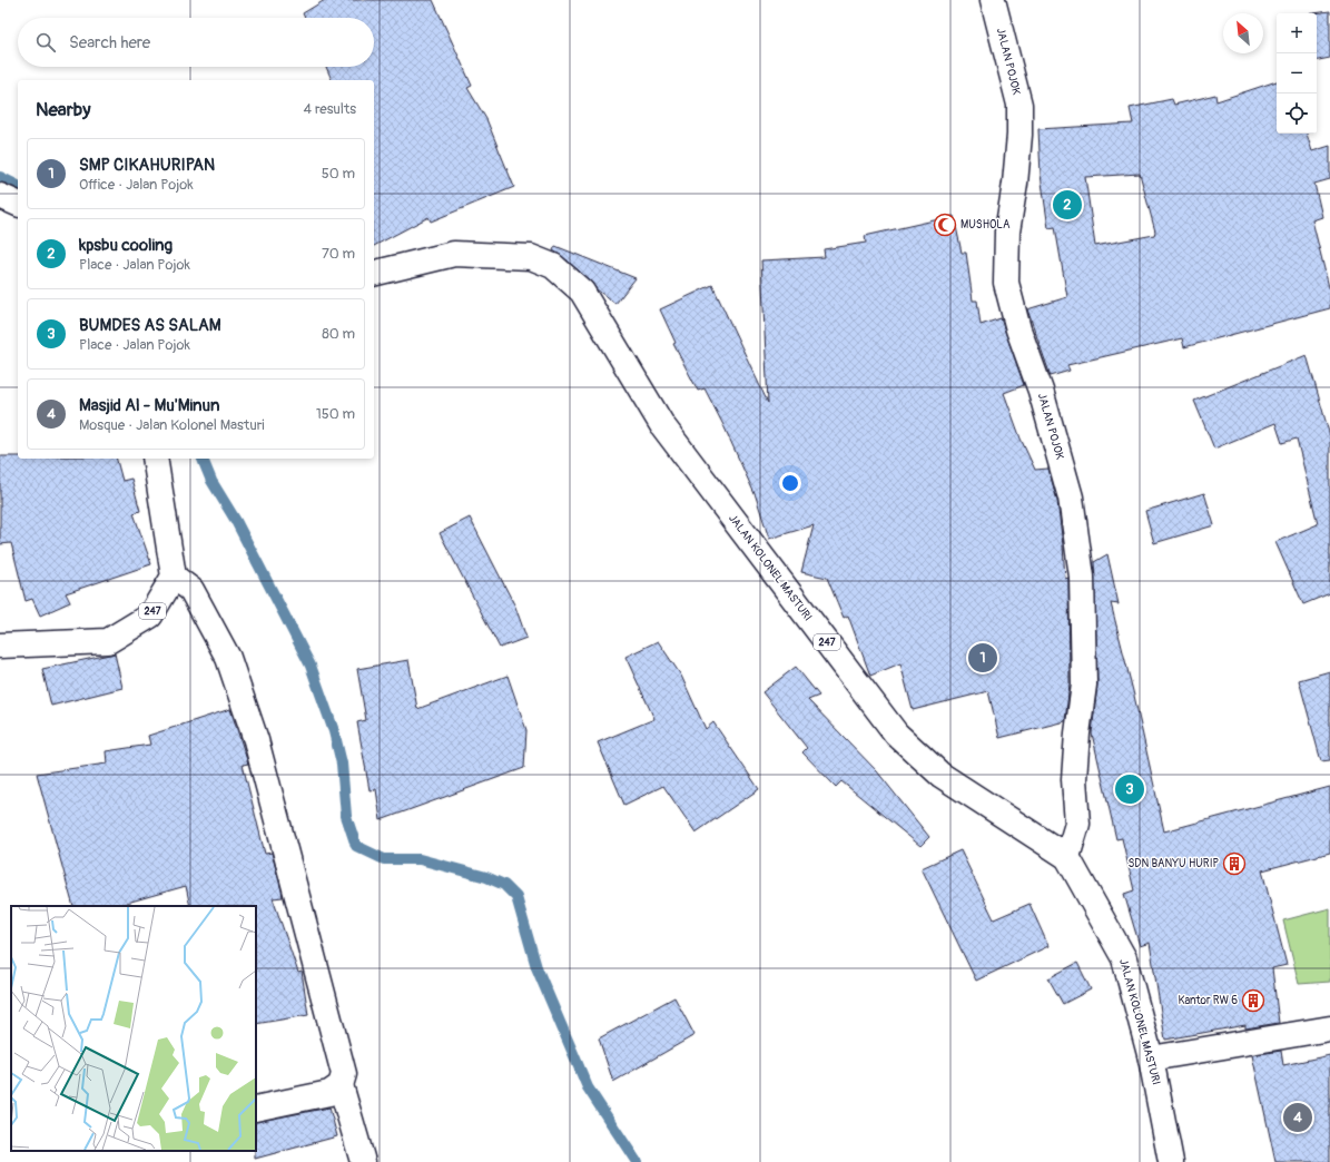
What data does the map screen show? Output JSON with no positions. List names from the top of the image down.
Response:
{
  "streets": {
    "street": ["JALAN POJOK", "JALAN KOLONEL MASTURI", "247"]
  },
  "crossings": [
    ["JALAN POJOK", "JALAN KOLONEL MASTURI"]
  ],
  "places": {
    "mosque": ["MUSHOLA"],
    "building": ["SDN BANYU HURIP", "Kantor RW 6"]
  },
  "north": "top left",
  "page": {
    "map_buttons": ["+", "−"],
    "search": "Search here",
    "heading": ["Nearby", "4 results"],
    "list": [
      {
        "mark": "1",
        "name": "SMP CIKAHURIPAN",
        "note": "Office · Jalan Pojok",
        "value": "50 m"
      },
      {
        "mark": "2",
        "name": "kpsbu cooling",
        "note": "Place · Jalan Pojok",
        "value": "70 m"
      },
      {
        "mark": "3",
        "name": "BUMDES AS SALAM",
        "note": "Place · Jalan Pojok",
        "value": "80 m"
      },
      {
        "mark": "4",
        "name": "Masjid Al - Mu'Minun",
        "note": "Mosque · Jalan Kolonel Masturi",
        "value": "150 m"
      }
    ],
    "pins": [
      "2",
      "1",
      "3",
      "4"
    ]
  }
}
